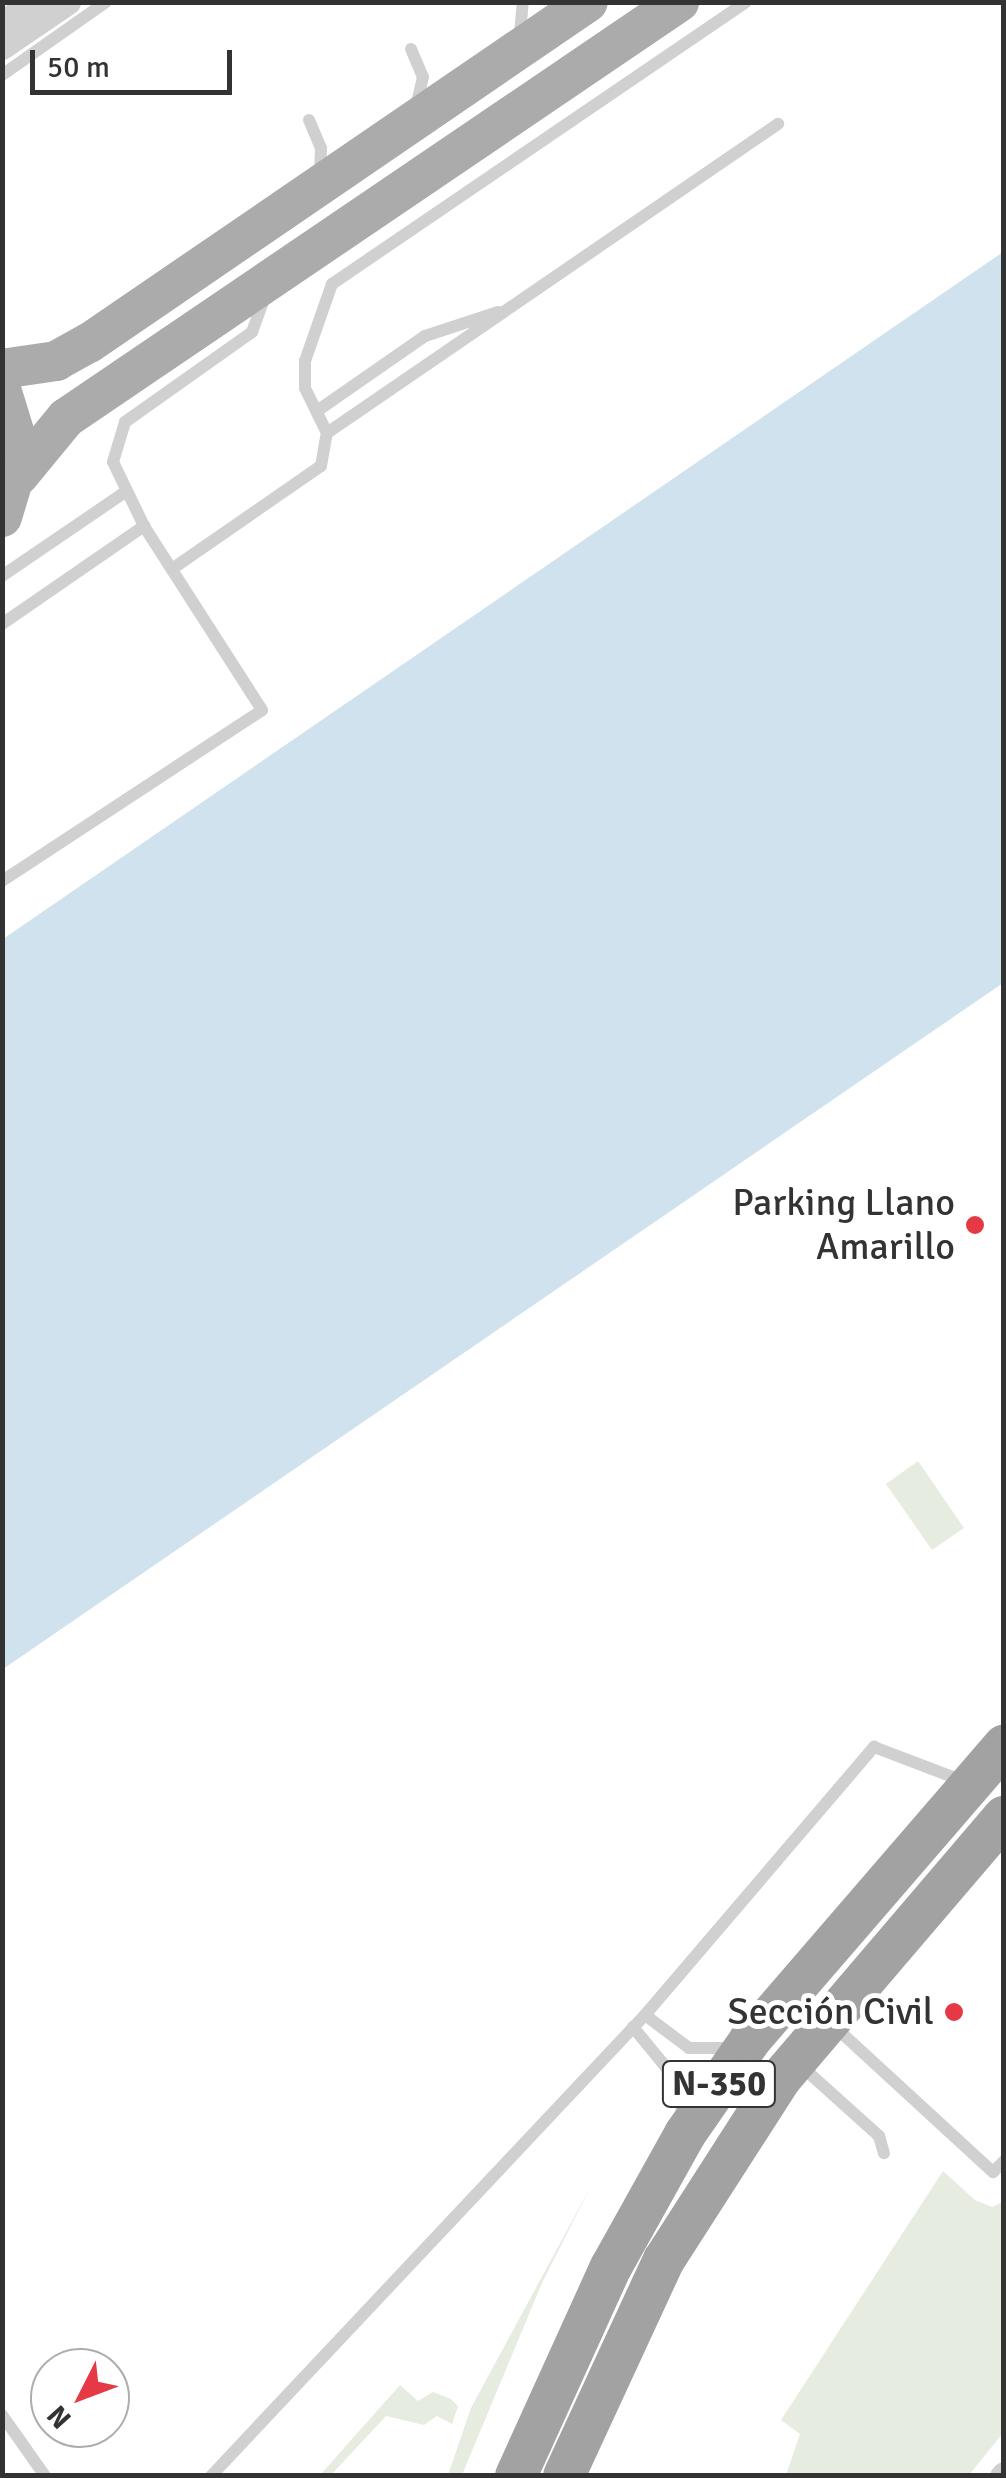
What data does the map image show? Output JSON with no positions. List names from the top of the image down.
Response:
{
  "streets": {
    "highway": ["N-350"]
  },
  "places": ["Parking Llano Amarillo", "Sección Civil"],
  "scale_bar": "50 m",
  "north": "bottom left"
}
